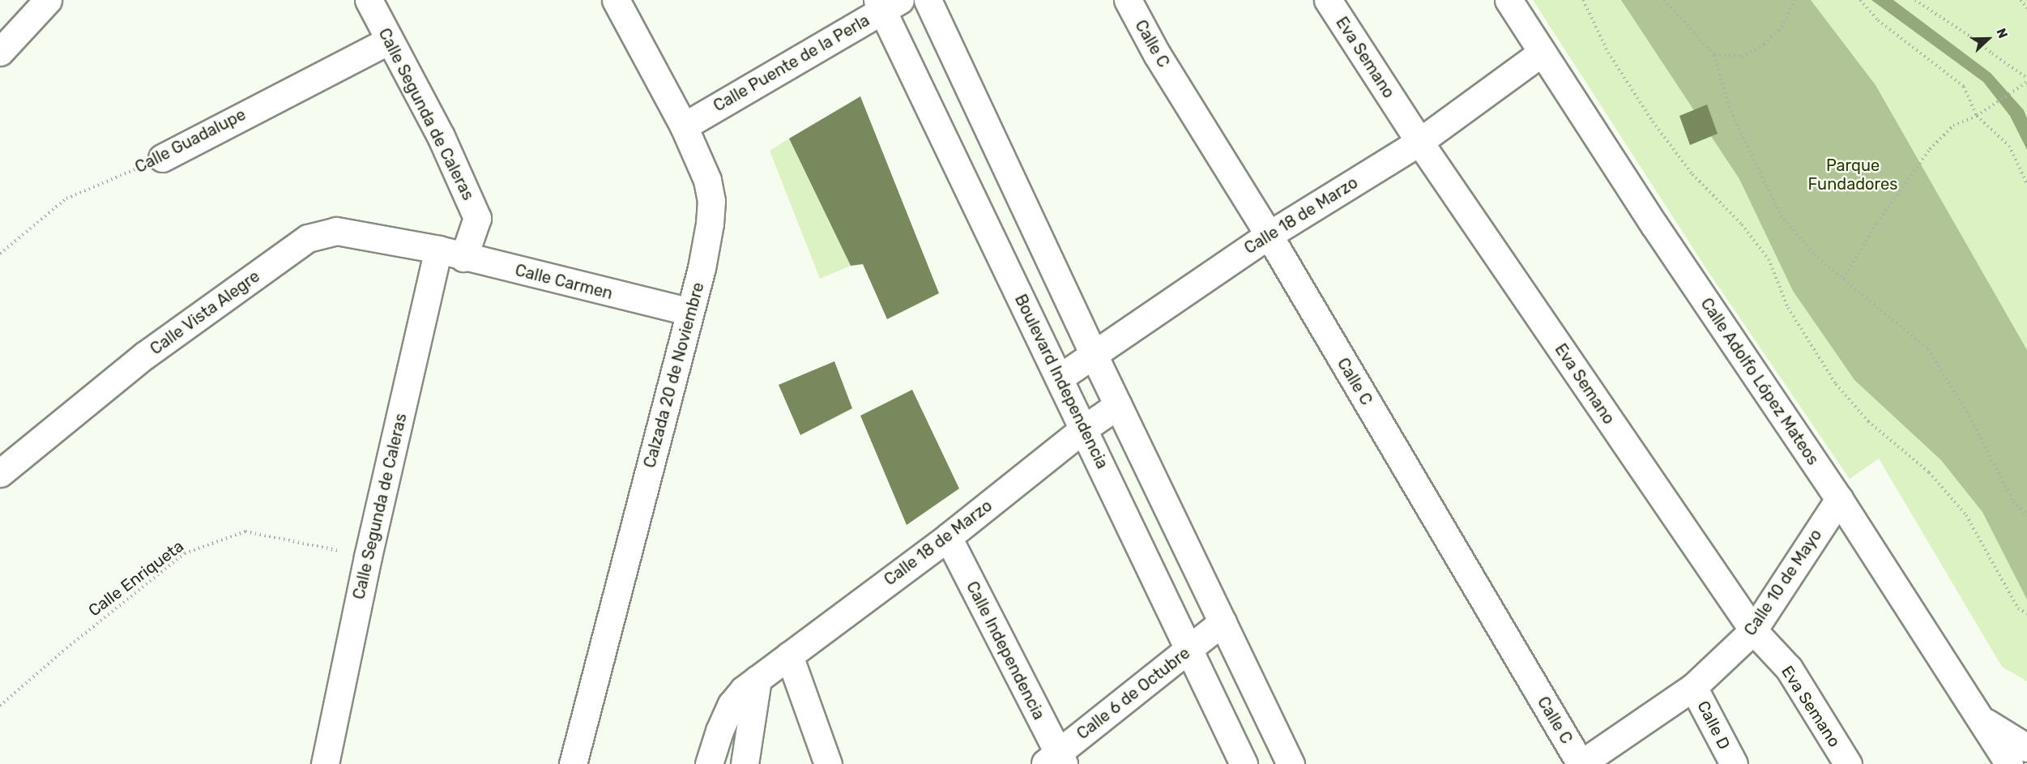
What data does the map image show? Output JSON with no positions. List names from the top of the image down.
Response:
{
  "streets": {
    "street": [
      "Calle C",
      "Eva Semano",
      "Calle Puente de la Perla",
      "Calle Segunda de Caleras",
      "Calle Guadalupe",
      "Calle 18 de Marzo",
      "Calle Carmen",
      "Calle Vista Alegre",
      "Calzada 20 de Noviembre",
      "Boulevard Independencia",
      "Calle Adolfo López Mateos",
      "Calle 10 de Mayo",
      "Calle Independencia",
      "Calle 6 de Octubre",
      "Calle D"
    ],
    "path": ["Calle Enriqueta"]
  },
  "crossings": [
    ["Calle C", "Calle 18 de Marzo"],
    ["Calle C", "Calle 10 de Mayo"],
    ["Eva Semano", "Calle 18 de Marzo"],
    ["Eva Semano", "Calle 10 de Mayo"],
    ["Calle Puente de la Perla", "Calzada 20 de Noviembre"],
    ["Calle Puente de la Perla", "Boulevard Independencia"],
    ["Calle Segunda de Caleras", "Calle Guadalupe"],
    ["Calle Segunda de Caleras", "Calle Carmen"],
    ["Calle Segunda de Caleras", "Calle Vista Alegre"],
    ["Calle Segunda de Caleras", "Calle Enriqueta"],
    ["Calle 18 de Marzo", "Boulevard Independencia"],
    ["Calle 18 de Marzo", "Calle Adolfo López Mateos"],
    ["Calle 18 de Marzo", "Calle Independencia"],
    ["Calle Carmen", "Calle Vista Alegre"],
    ["Calle Carmen", "Calzada 20 de Noviembre"],
    ["Boulevard Independencia", "Calle 6 de Octubre"],
    ["Calle Adolfo López Mateos", "Calle 10 de Mayo"],
    ["Calle 10 de Mayo", "Calle D"],
    ["Calle Independencia", "Calle 6 de Octubre"]
  ],
  "parks": ["Parque Fundadores"],
  "north": "right"
}
